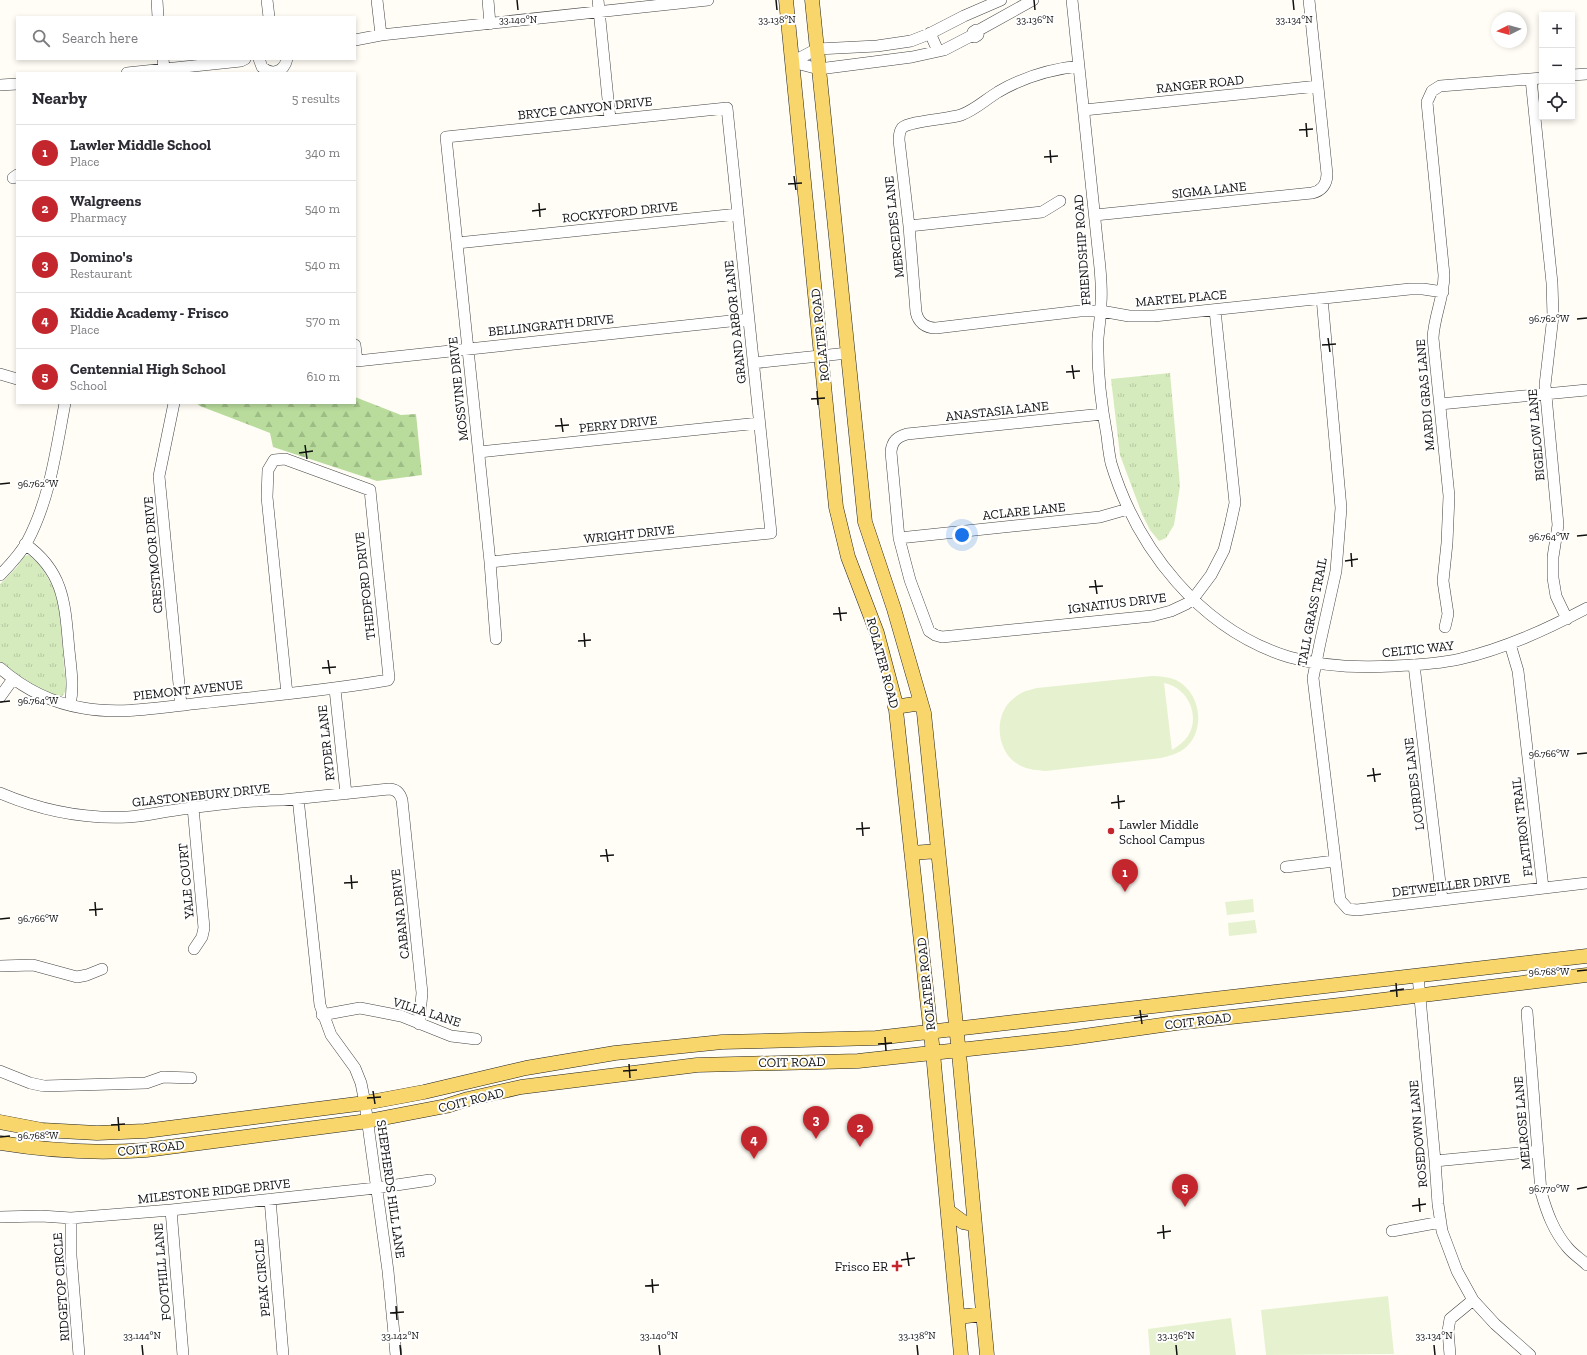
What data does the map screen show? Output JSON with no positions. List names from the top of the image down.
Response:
{
  "streets": {
    "main road": ["ROLATER ROAD", "COIT ROAD"],
    "street": [
      "RANGER ROAD",
      "BRYCE CANYON DRIVE",
      "SIGMA LANE",
      "ROCKYFORD DRIVE",
      "MERCEDES LANE",
      "FRIENDSHIP ROAD",
      "MARTEL PLACE",
      "GRAND ARBOR LANE",
      "BELLINGRATH DRIVE",
      "MOSSVINE DRIVE",
      "MARDI GRAS LANE",
      "ANASTASIA LANE",
      "PERRY DRIVE",
      "BIGELOW LANE",
      "ACLARE LANE",
      "WRIGHT DRIVE",
      "CRESTMOOR DRIVE",
      "THEDFORD DRIVE",
      "IGNATIUS DRIVE",
      "TALL GRASS TRAIL",
      "CELTIC WAY",
      "PIEMONT AVENUE",
      "RYDER LANE",
      "LOURDES LANE",
      "GLASTONEBURY DRIVE",
      "FLATIRON TRAIL",
      "YALE COURT",
      "DETWEILLER DRIVE",
      "CABANA DRIVE",
      "VILLA LANE",
      "MELROSE LANE",
      "ROSEDOWN LANE",
      "SHEPHERDS HILL LANE",
      "MILESTONE RIDGE DRIVE",
      "FOOTHILL LANE",
      "PEAK CIRCLE",
      "RIDGETOP CIRCLE"
    ]
  },
  "crossings": [
    ["RANGER ROAD", "SIGMA LANE"],
    ["RANGER ROAD", "FRIENDSHIP ROAD"],
    ["BRYCE CANYON DRIVE", "GRAND ARBOR LANE"],
    ["BRYCE CANYON DRIVE", "MOSSVINE DRIVE"],
    ["SIGMA LANE", "FRIENDSHIP ROAD"],
    ["ROCKYFORD DRIVE", "GRAND ARBOR LANE"],
    ["ROCKYFORD DRIVE", "MOSSVINE DRIVE"],
    ["MERCEDES LANE", "FRIENDSHIP ROAD"],
    ["MERCEDES LANE", "MARTEL PLACE"],
    ["FRIENDSHIP ROAD", "MARTEL PLACE"],
    ["FRIENDSHIP ROAD", "ANASTASIA LANE"],
    ["FRIENDSHIP ROAD", "ACLARE LANE"],
    ["FRIENDSHIP ROAD", "IGNATIUS DRIVE"],
    ["FRIENDSHIP ROAD", "CELTIC WAY"],
    ["MARTEL PLACE", "MARDI GRAS LANE"],
    ["MARTEL PLACE", "IGNATIUS DRIVE"],
    ["MARTEL PLACE", "TALL GRASS TRAIL"],
    ["GRAND ARBOR LANE", "BELLINGRATH DRIVE"],
    ["GRAND ARBOR LANE", "PERRY DRIVE"],
    ["GRAND ARBOR LANE", "WRIGHT DRIVE"],
    ["BELLINGRATH DRIVE", "MOSSVINE DRIVE"],
    ["ROLATER ROAD", "COIT ROAD"],
    ["MOSSVINE DRIVE", "PERRY DRIVE"],
    ["MOSSVINE DRIVE", "WRIGHT DRIVE"],
    ["MARDI GRAS LANE", "BIGELOW LANE"],
    ["ANASTASIA LANE", "ACLARE LANE"],
    ["ANASTASIA LANE", "IGNATIUS DRIVE"],
    ["BIGELOW LANE", "CELTIC WAY"],
    ["ACLARE LANE", "IGNATIUS DRIVE"],
    ["CRESTMOOR DRIVE", "PIEMONT AVENUE"],
    ["THEDFORD DRIVE", "PIEMONT AVENUE"],
    ["TALL GRASS TRAIL", "CELTIC WAY"],
    ["TALL GRASS TRAIL", "DETWEILLER DRIVE"],
    ["CELTIC WAY", "LOURDES LANE"],
    ["CELTIC WAY", "FLATIRON TRAIL"],
    ["PIEMONT AVENUE", "RYDER LANE"],
    ["RYDER LANE", "GLASTONEBURY DRIVE"],
    ["LOURDES LANE", "DETWEILLER DRIVE"],
    ["GLASTONEBURY DRIVE", "YALE COURT"],
    ["GLASTONEBURY DRIVE", "CABANA DRIVE"],
    ["GLASTONEBURY DRIVE", "SHEPHERDS HILL LANE"],
    ["FLATIRON TRAIL", "DETWEILLER DRIVE"],
    ["CABANA DRIVE", "VILLA LANE"],
    ["VILLA LANE", "SHEPHERDS HILL LANE"],
    ["COIT ROAD", "ROSEDOWN LANE"],
    ["COIT ROAD", "SHEPHERDS HILL LANE"],
    ["SHEPHERDS HILL LANE", "MILESTONE RIDGE DRIVE"],
    ["MILESTONE RIDGE DRIVE", "FOOTHILL LANE"],
    ["MILESTONE RIDGE DRIVE", "PEAK CIRCLE"],
    ["MILESTONE RIDGE DRIVE", "RIDGETOP CIRCLE"]
  ],
  "places": {
    "other": ["Lawler Middle School Campus"],
    "health": ["Frisco ER"]
  },
  "north": "left",
  "page": {
    "map_buttons": ["+", "−"],
    "search": "Search here",
    "heading": ["Nearby", "5 results"],
    "list": [
      {
        "mark": "1",
        "name": "Lawler Middle School",
        "note": "Place",
        "value": "340 m"
      },
      {
        "mark": "2",
        "name": "Walgreens",
        "note": "Pharmacy",
        "value": "540 m"
      },
      {
        "mark": "3",
        "name": "Domino's",
        "note": "Restaurant",
        "value": "540 m"
      },
      {
        "mark": "4",
        "name": "Kiddie Academy - Frisco",
        "note": "Place",
        "value": "570 m"
      },
      {
        "mark": "5",
        "name": "Centennial High School",
        "note": "School",
        "value": "610 m"
      }
    ],
    "pins": [
      "1",
      "3",
      "2",
      "4",
      "5"
    ]
  },
  "coordinates": [
    "33.140°N",
    "33.138°N",
    "33.136°N",
    "33.134°N",
    "96.762°W",
    "96.764°W",
    "96.766°W",
    "96.768°W",
    "96.770°W",
    "33.144°N",
    "33.142°N"
  ]
}
